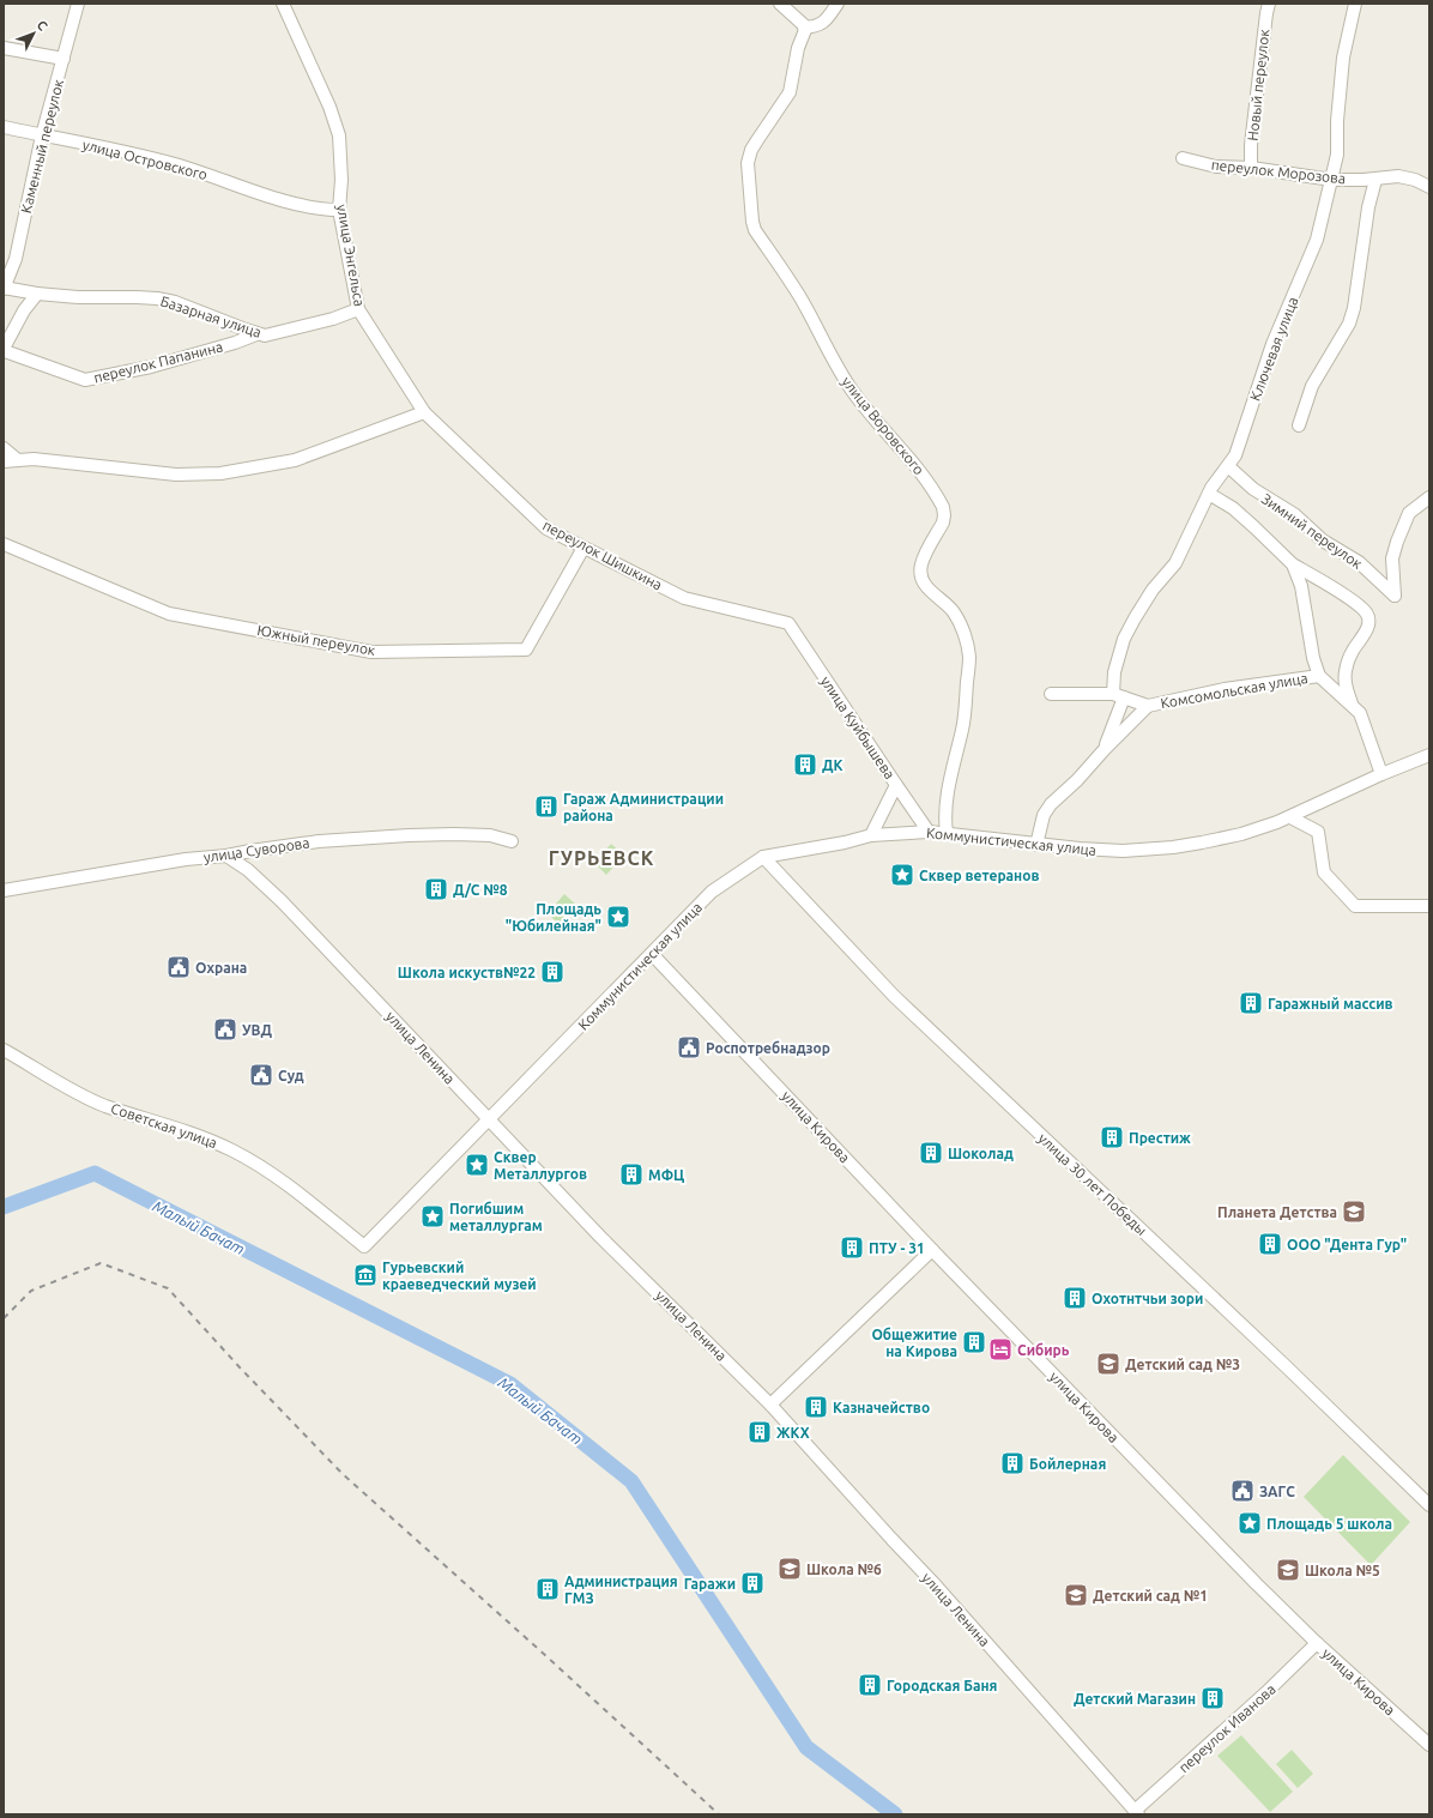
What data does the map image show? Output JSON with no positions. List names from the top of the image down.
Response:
{
  "streets": {
    "street": [
      "Новый переулок",
      "Каменный переулок",
      "улица Островского",
      "переулок Морозова",
      "улица Энгельса",
      "Базарная улица",
      "Ключевая улица",
      "переулок Папанина",
      "улица Воровского",
      "Зимний переулок",
      "переулок Шишкина",
      "Южный переулок",
      "Комсомольская улица",
      "улица Куйбышева",
      "Коммунистическая улица",
      "улица Суворова",
      "улица Ленина",
      "Советская улица",
      "улица Кирова",
      "улица 30 лет Победы",
      "переулок Иванова"
    ]
  },
  "crossings": [
    ["Новый переулок", "переулок Морозова"],
    ["Каменный переулок", "улица Островского"],
    ["Каменный переулок", "Базарная улица"],
    ["улица Островского", "улица Энгельса"],
    ["переулок Морозова", "Ключевая улица"],
    ["улица Энгельса", "Базарная улица"],
    ["улица Энгельса", "переулок Шишкина"],
    ["Базарная улица", "переулок Папанина"],
    ["Ключевая улица", "Зимний переулок"],
    ["Ключевая улица", "Комсомольская улица"],
    ["улица Воровского", "Коммунистическая улица"],
    ["переулок Шишкина", "Южный переулок"],
    ["переулок Шишкина", "улица Куйбышева"],
    ["Комсомольская улица", "Коммунистическая улица"],
    ["улица Куйбышева", "Коммунистическая улица"],
    ["Коммунистическая улица", "улица Ленина"],
    ["Коммунистическая улица", "Советская улица"],
    ["Коммунистическая улица", "улица Кирова"],
    ["Коммунистическая улица", "улица 30 лет Победы"],
    ["улица Суворова", "улица Ленина"],
    ["улица Ленина", "переулок Иванова"],
    ["улица Кирова", "переулок Иванова"]
  ],
  "districts": ["ГУРЬЕВСК"],
  "water": ["Малый Бачат"],
  "places": {
    "building": [
      "ДК",
      "Гараж Администрации района",
      "Д/С №8",
      "Школа искуств№22",
      "Гаражный массив",
      "Престиж",
      "Шоколад",
      "МФЦ",
      "ООО \"Дента Гур\"",
      "ПТУ - 31",
      "Охотнтчьи зори",
      "Общежитие на Кирова",
      "Казначейство",
      "ЖКХ",
      "Бойлерная",
      "Гаражи",
      "Администрация ГМЗ",
      "Городская Баня",
      "Детский Магазин"
    ],
    "place": [
      "Сквер ветеранов",
      "Площадь \"Юбилейная\"",
      "Сквер Металлургов",
      "Погибшим металлургам",
      "Площадь 5 школа"
    ],
    "public building": [
      "Охрана",
      "УВД",
      "Роспотребнадзор",
      "Суд",
      "ЗАГС"
    ],
    "school or university": [
      "Планета Детства",
      "Детский сад №3",
      "Школа №6",
      "Школа №5",
      "Детский сад №1"
    ],
    "museum": ["Гурьевский краеведческий музей"],
    "hotel": ["Сибирь"]
  },
  "north": "top right"
}
